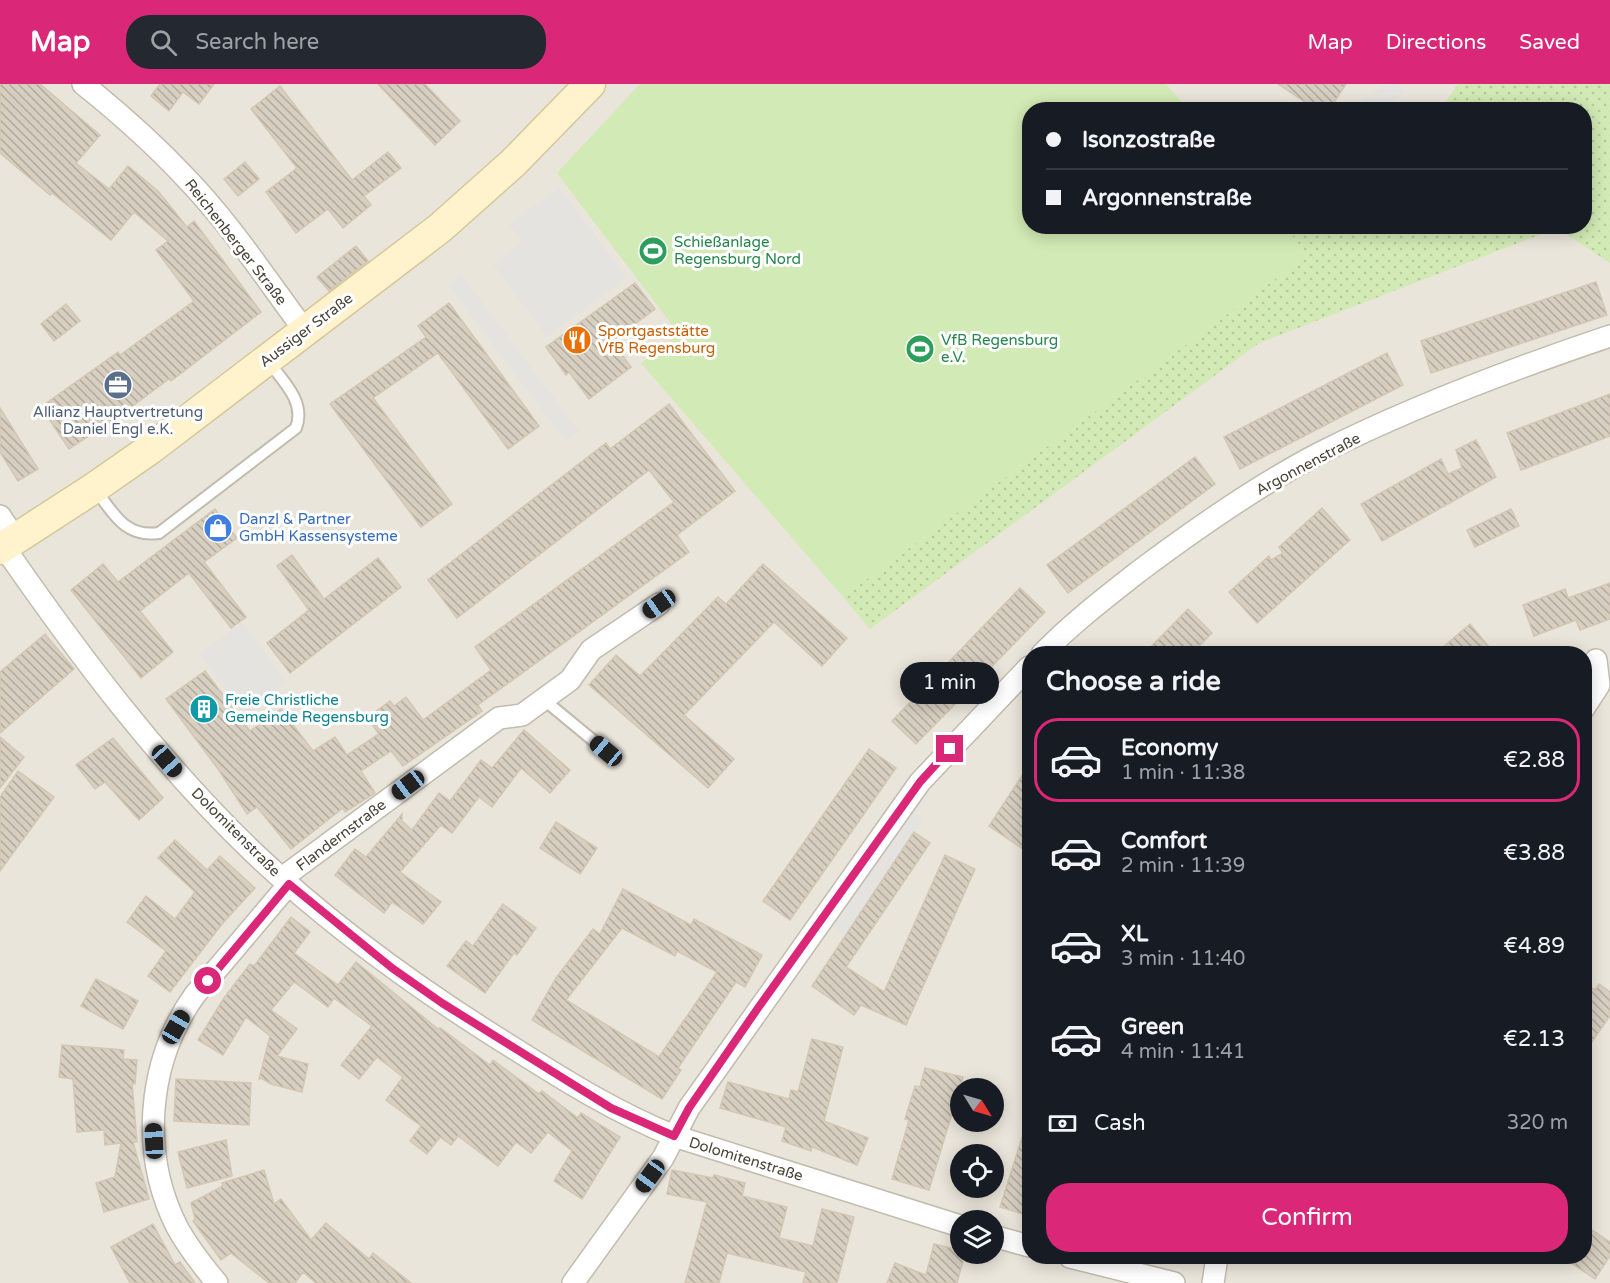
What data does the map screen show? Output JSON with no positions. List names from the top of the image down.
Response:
{
  "streets": {
    "street": [
      "Reichenberger Straße",
      "Aussiger Straße",
      "Argonnenstraße",
      "Dolomitenstraße",
      "Flandernstraße"
    ]
  },
  "crossings": [
    ["Reichenberger Straße", "Aussiger Straße"],
    ["Aussiger Straße", "Dolomitenstraße"],
    ["Dolomitenstraße", "Flandernstraße"]
  ],
  "places": {
    "sports": ["Schießanlage Regensburg Nord", "VfB Regensburg e.V."],
    "restaurant": ["Sportgaststätte VfB Regensburg"],
    "office": ["Allianz Hauptvertretung Daniel Engl e.K."],
    "shop": ["Danzl & Partner GmbH Kassensysteme"],
    "building": ["Freie Christliche Gemeinde Regensburg"]
  },
  "north": "bottom right",
  "page": {
    "header": "Map",
    "search": "Search here",
    "nav": ["Map", "Directions", "Saved"],
    "banner": ["Isonzostraße", "Argonnenstraße"],
    "heading": "Choose a ride",
    "bubble": "1 min",
    "list": [
      {
        "name": "Economy",
        "note": "1 min · 11:38",
        "value": "€2.88"
      },
      {
        "name": "Comfort",
        "note": "2 min · 11:39",
        "value": "€3.88"
      },
      {
        "name": "XL",
        "note": "3 min · 11:40",
        "value": "€4.89"
      },
      {
        "name": "Green",
        "note": "4 min · 11:41",
        "value": "€2.13"
      }
    ],
    "pay": ["Cash", "320 m"],
    "buttons": "Confirm"
  }
}
